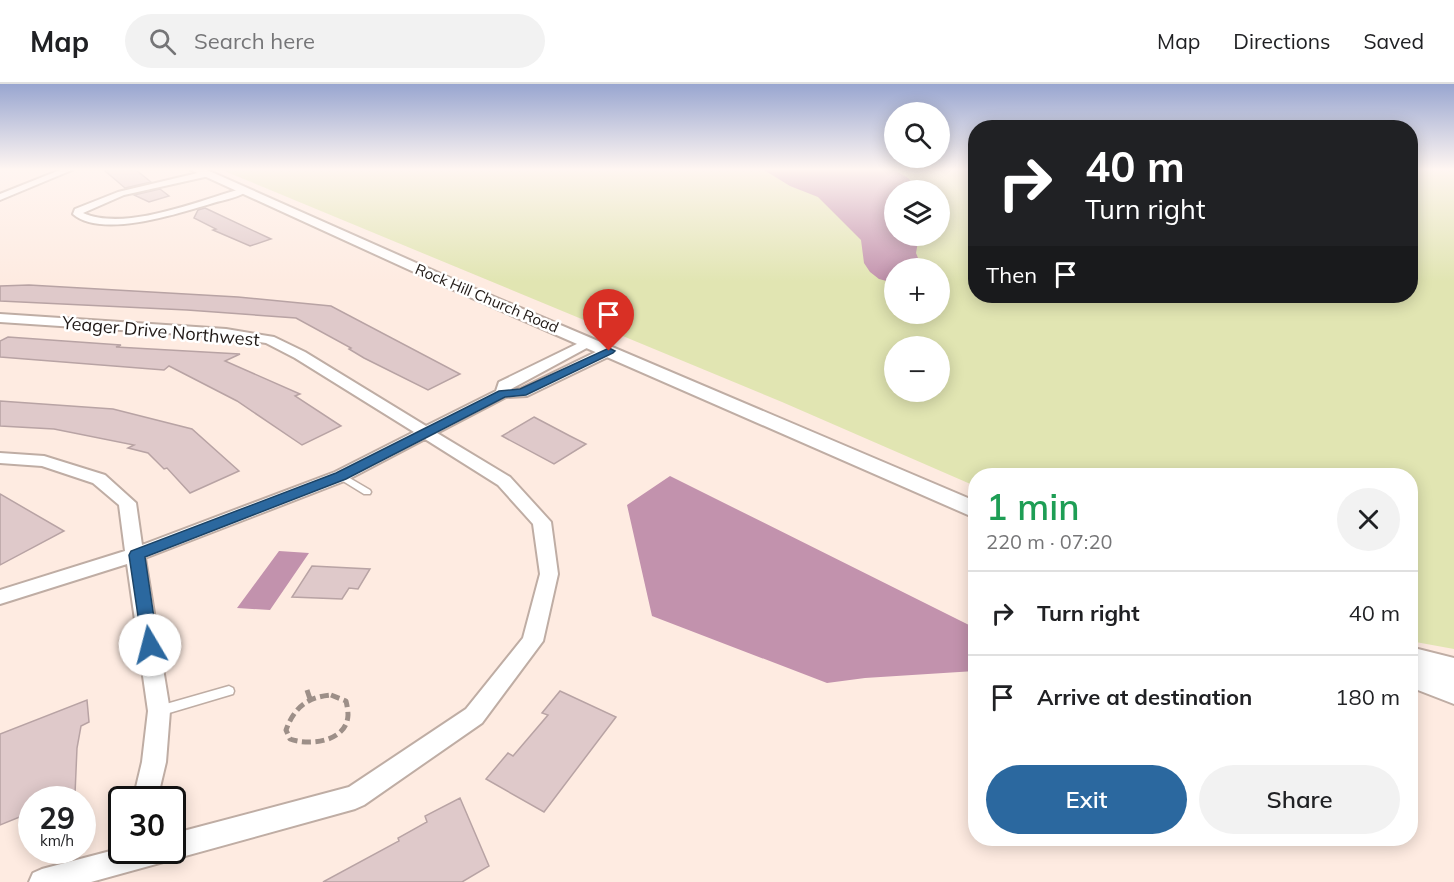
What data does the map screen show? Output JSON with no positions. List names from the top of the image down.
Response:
{
  "streets": {
    "main road": ["Rock Hill Church Road"],
    "street": ["Yeager Drive Northwest"]
  },
  "page": {
    "header": "Map",
    "search": "Search here",
    "nav": ["Map", "Directions", "Saved"],
    "map_buttons": ["+", "−"],
    "turn": ["40 m", "Turn right"],
    "then": "Then",
    "heading": ["1 min", "220 m · 07:20"],
    "list": [
      {
        "name": "Turn right",
        "value": "40 m"
      },
      {
        "name": "Arrive at destination",
        "value": "180 m"
      }
    ],
    "buttons": ["Exit", "Share"],
    "speed": "29 km/h",
    "limit": "30"
  }
}
